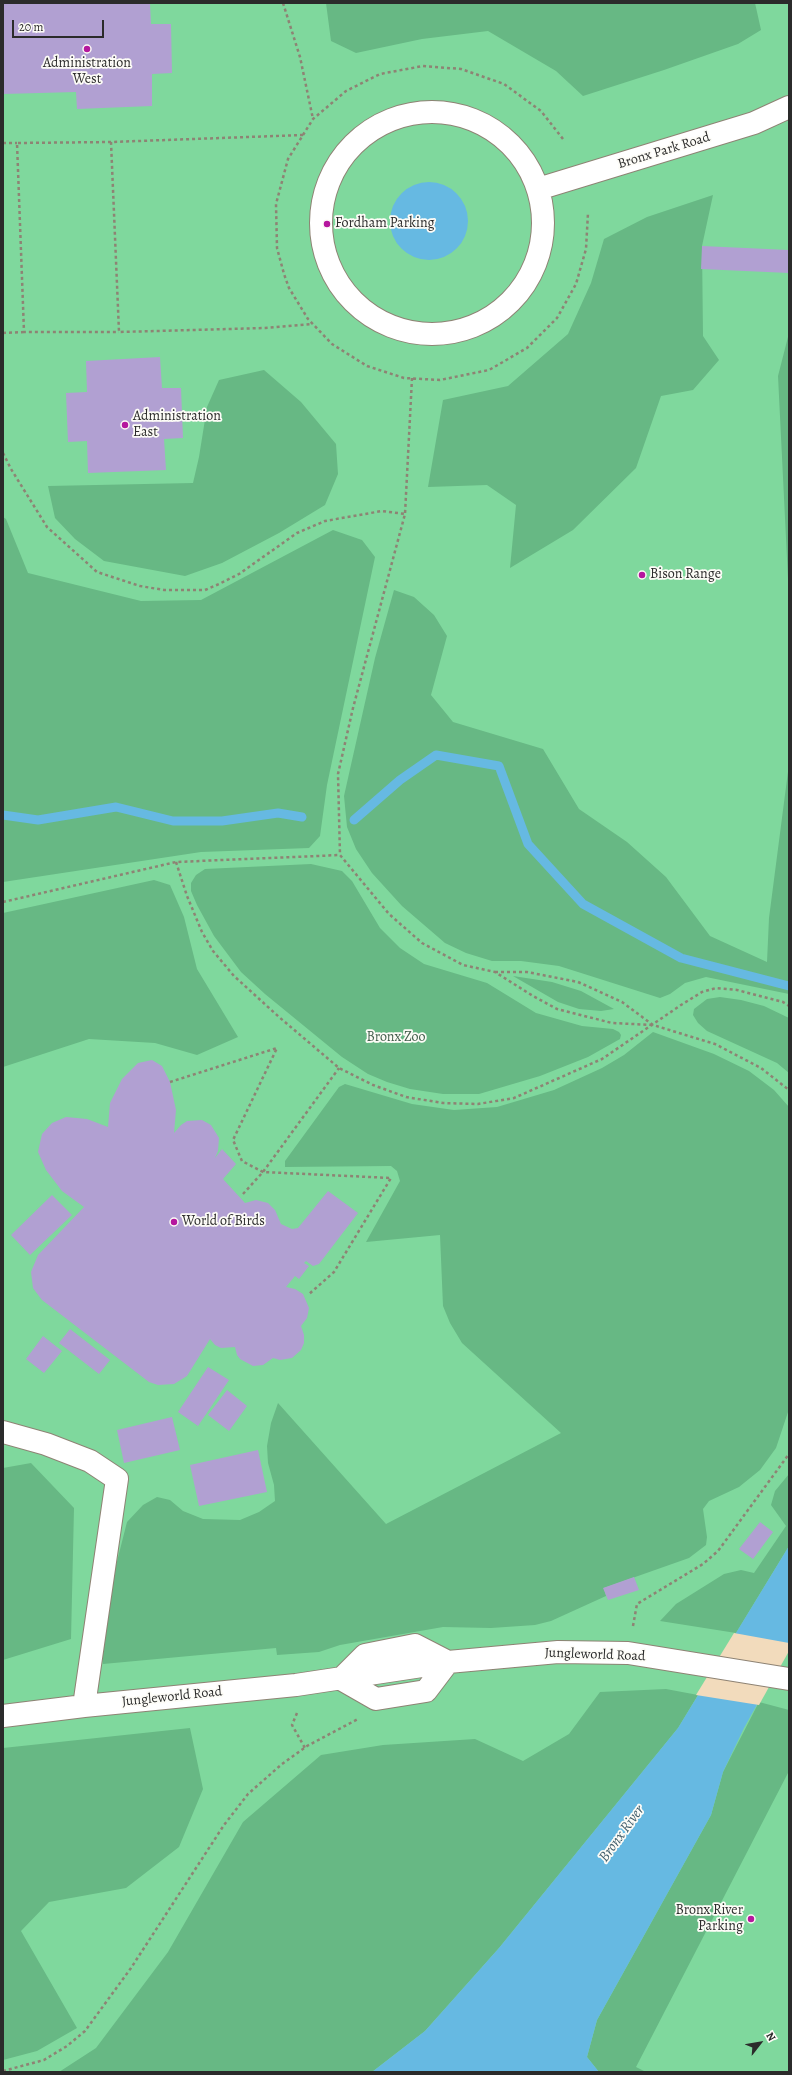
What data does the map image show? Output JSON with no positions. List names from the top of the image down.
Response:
{
  "streets": {
    "street": ["Bronx Park Road", "Jungleworld Road"]
  },
  "water": ["Bronx River"],
  "parks": ["Bronx Zoo"],
  "places": [
    "Administration West",
    "Fordham Parking",
    "Administration East",
    "Bison Range",
    "World of Birds",
    "Bronx River Parking"
  ],
  "scale_bar": "20 m",
  "north": "top right"
}
